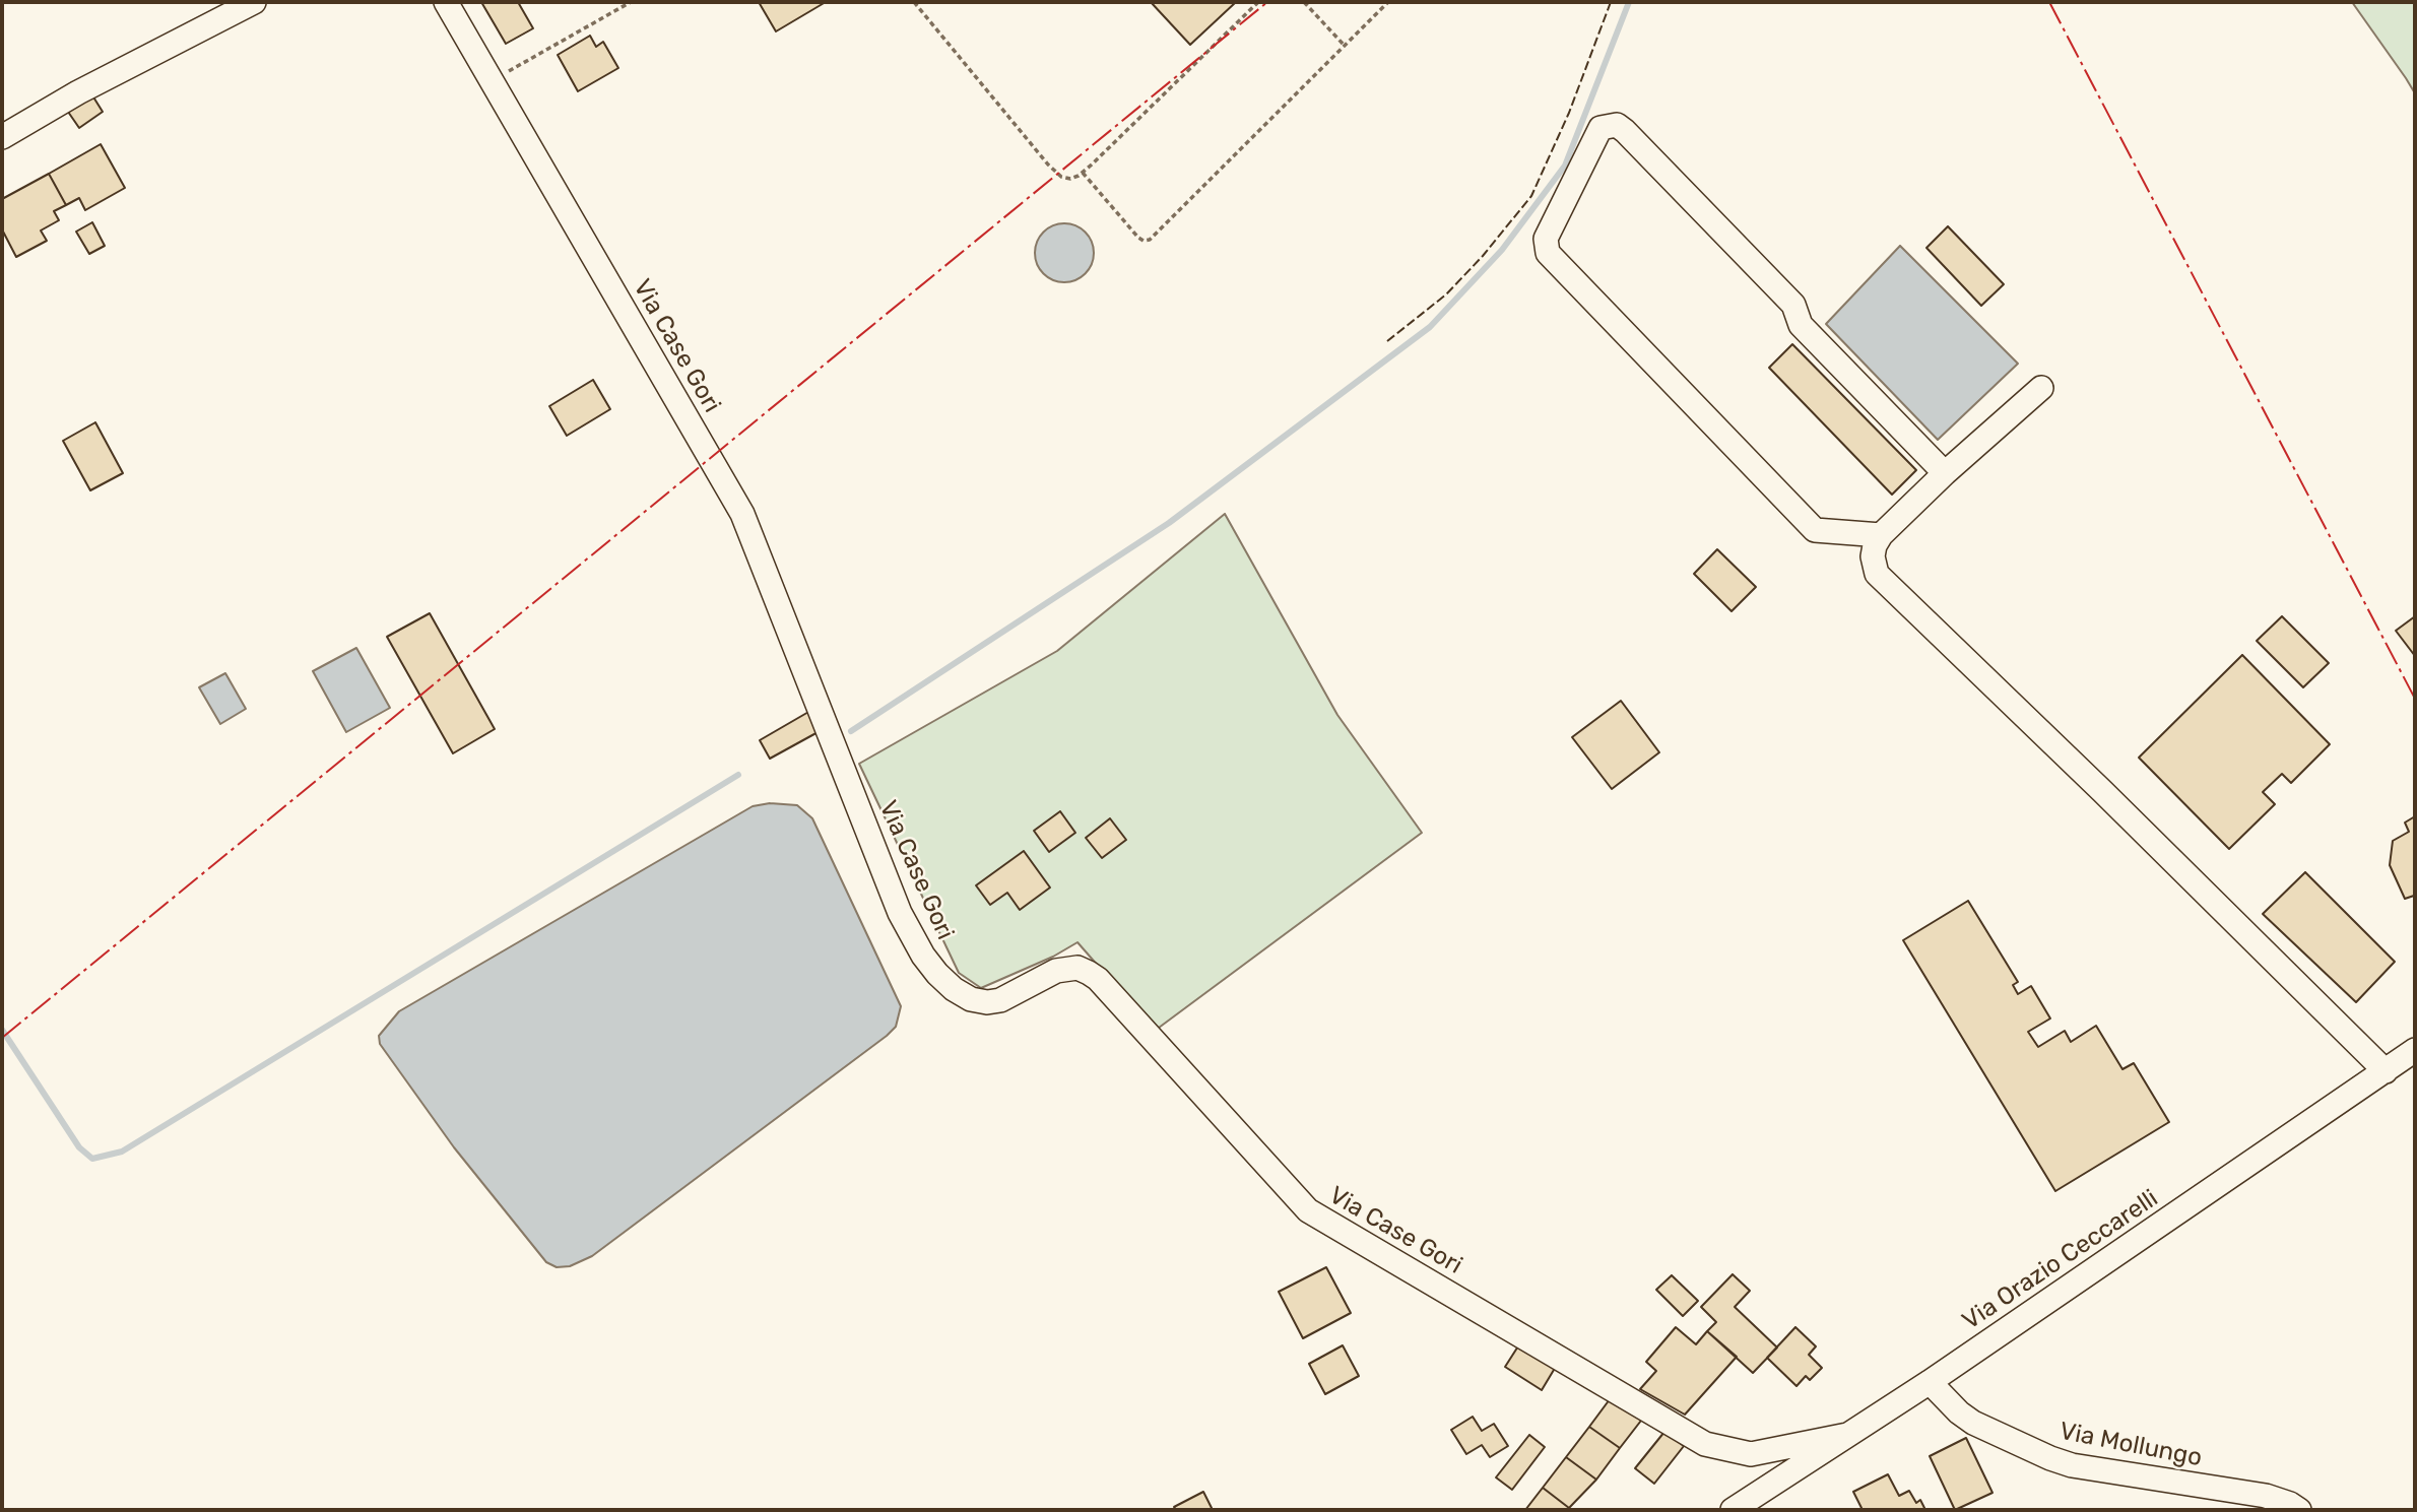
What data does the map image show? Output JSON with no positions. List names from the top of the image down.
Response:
{
  "streets": {
    "street": ["Via Case Gori", "Via Orazio Ceccarelli", "Via Mollungo"]
  },
  "crossings": [
    ["Via Case Gori", "Via Orazio Ceccarelli"],
    ["Via Orazio Ceccarelli", "Via Mollungo"]
  ]
}
